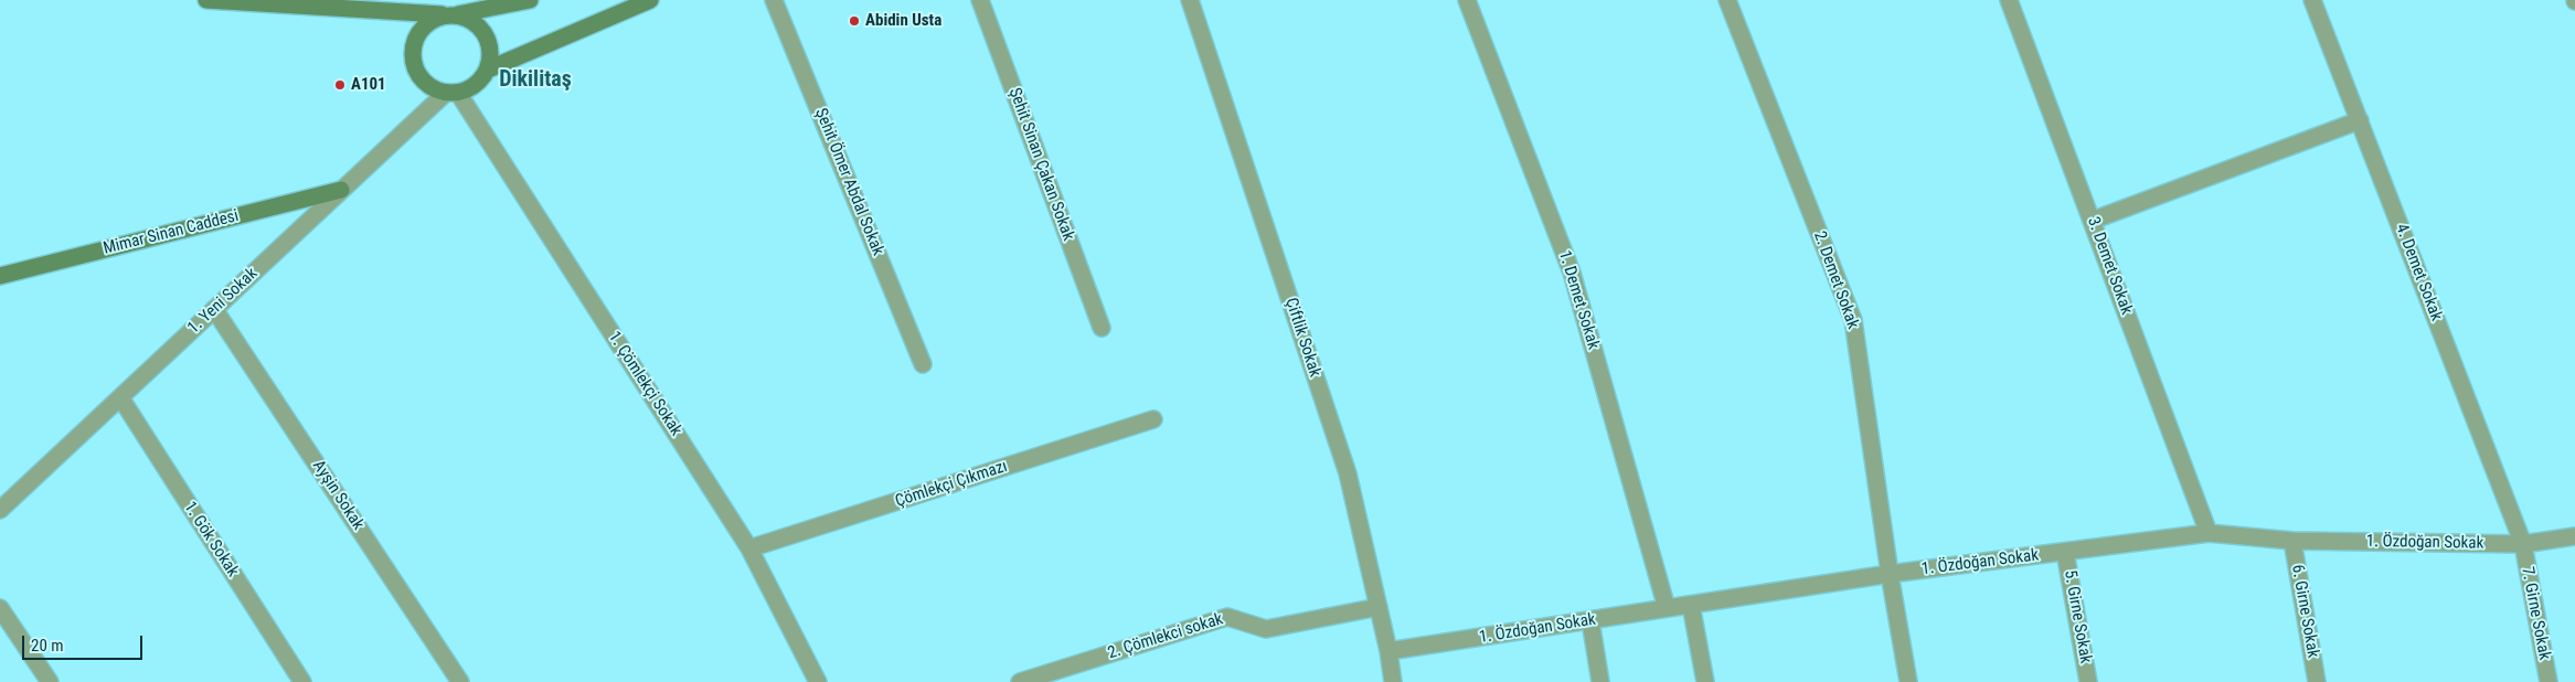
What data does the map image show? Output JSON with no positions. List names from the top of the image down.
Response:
{
  "streets": {
    "street": [
      "Şehit Sinan Çakan Sokak",
      "Şehit Ömer Abdal Sokak",
      "Mimar Sinan Caddesi",
      "3. Demet Sokak",
      "4. Demet Sokak",
      "2. Demet Sokak",
      "1. Demet Sokak",
      "1. Yeni Sokak",
      "Çiftlik Sokak",
      "1. Çömlekçi Sokak",
      "Çömlekçi Çıkmazı",
      "Ayşin Sokak",
      "1. Gök Sokak",
      "1. Özdoğan Sokak",
      "6. Girne Sokak",
      "7. Girne Sokak",
      "5. Girne Sokak",
      "2. Çömlekci sokak"
    ]
  },
  "crossings": [
    ["Mimar Sinan Caddesi", "1. Yeni Sokak"],
    ["3. Demet Sokak", "1. Özdoğan Sokak"],
    ["4. Demet Sokak", "1. Özdoğan Sokak"],
    ["4. Demet Sokak", "7. Girne Sokak"],
    ["2. Demet Sokak", "1. Özdoğan Sokak"],
    ["1. Demet Sokak", "1. Özdoğan Sokak"],
    ["1. Yeni Sokak", "1. Çömlekçi Sokak"],
    ["1. Yeni Sokak", "Ayşin Sokak"],
    ["1. Yeni Sokak", "1. Gök Sokak"],
    ["Çiftlik Sokak", "1. Özdoğan Sokak"],
    ["Çiftlik Sokak", "2. Çömlekci sokak"],
    ["1. Çömlekçi Sokak", "Çömlekçi Çıkmazı"],
    ["1. Özdoğan Sokak", "6. Girne Sokak"],
    ["1. Özdoğan Sokak", "7. Girne Sokak"],
    ["1. Özdoğan Sokak", "5. Girne Sokak"]
  ],
  "districts": ["Dikilitaş"],
  "places": ["Abidin Usta", "A101"],
  "scale_bar": "20 m"
}
